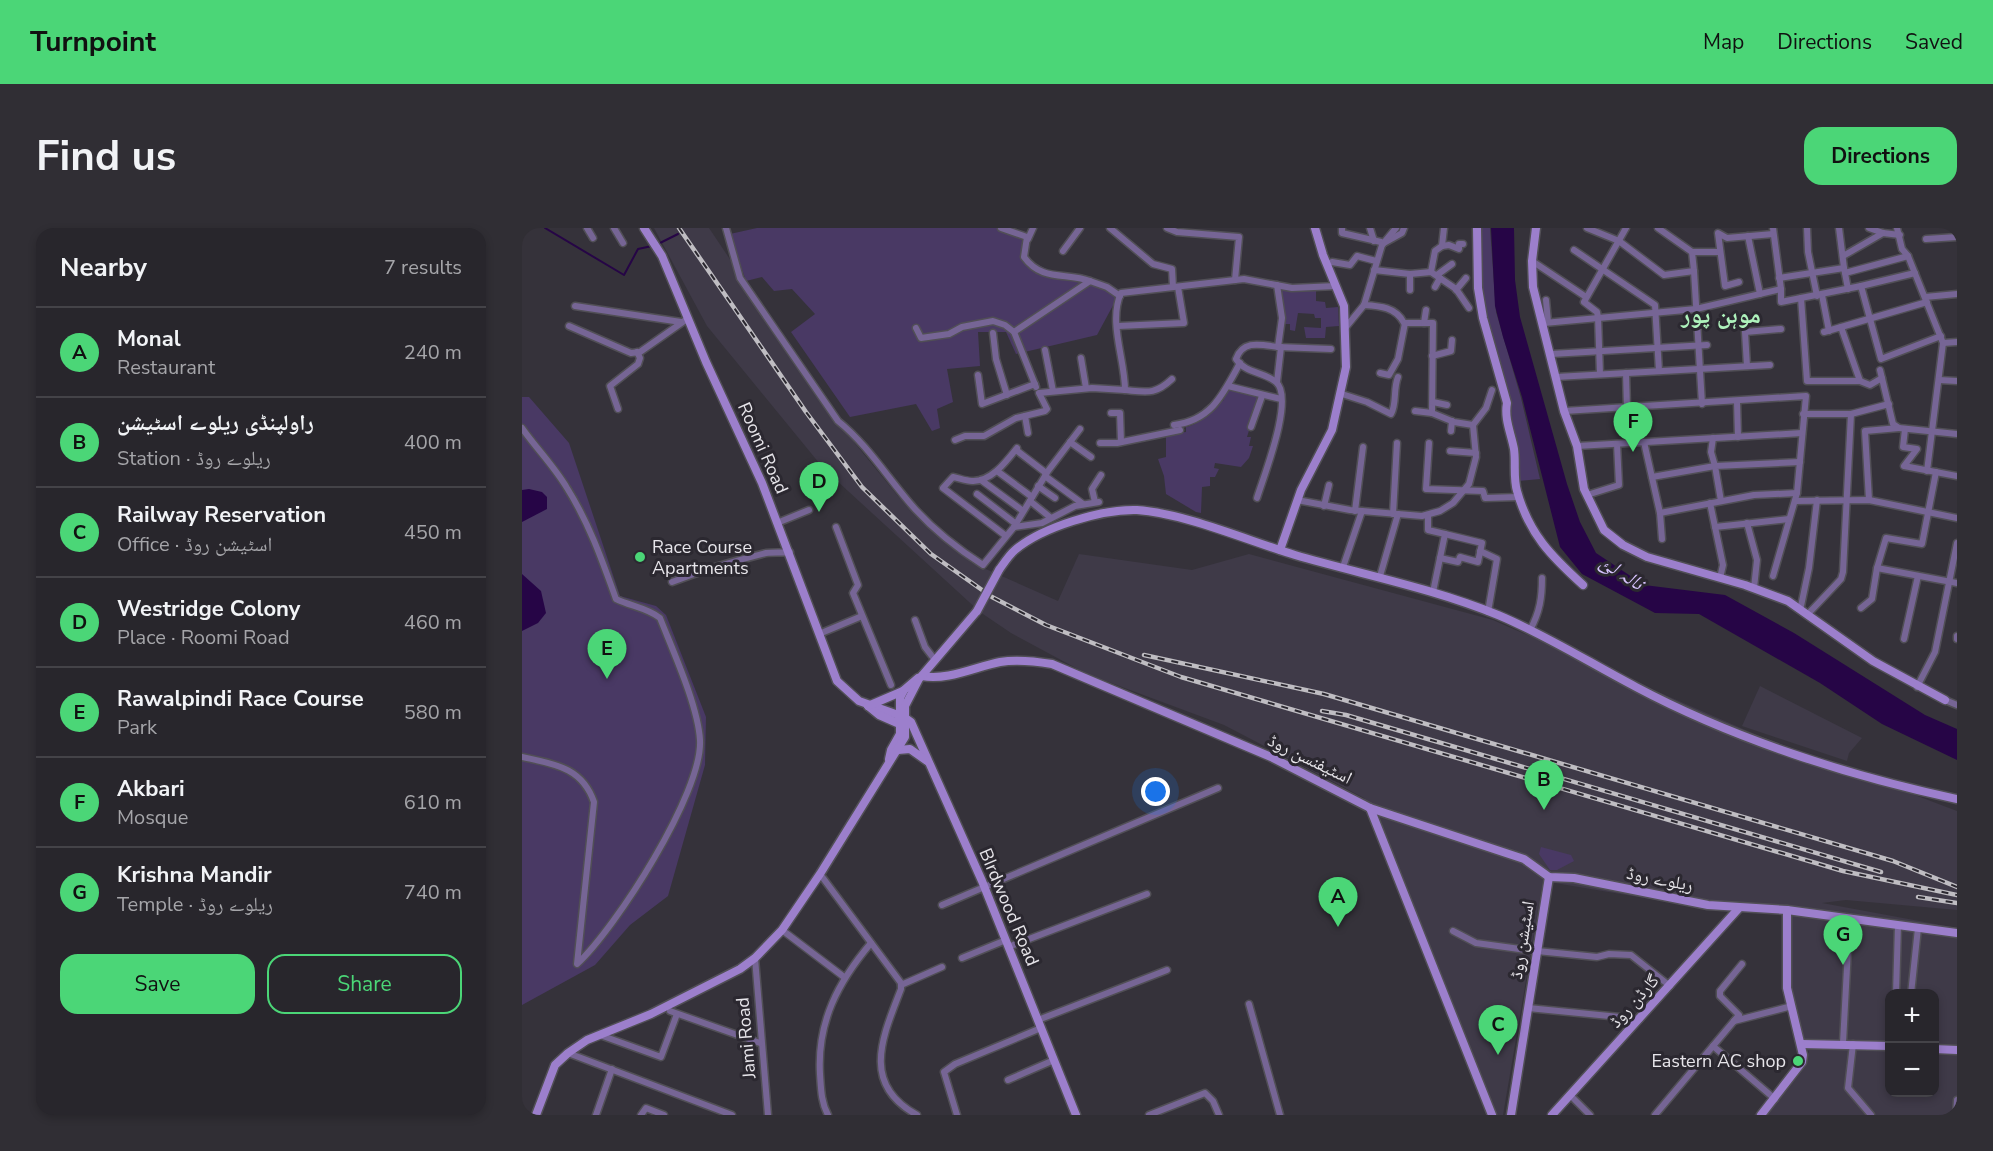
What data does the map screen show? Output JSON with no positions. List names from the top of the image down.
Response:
{
  "streets": {
    "street": [
      "Roomi Road",
      "اسٹیفنسن روڈ",
      "ریلوے روڈ",
      "BIrdwood Road",
      "اسٹیشن روڈ",
      "گارڈن روڈ",
      "Jami Road"
    ]
  },
  "crossings": [
    ["Roomi Road", "BIrdwood Road"],
    ["ریلوے روڈ", "اسٹیشن روڈ"],
    ["ریلوے روڈ", "گارڈن روڈ"]
  ],
  "districts": ["موہن پور"],
  "water": ["نالہ لئ"],
  "places": ["Race Course Apartments", "Eastern AC shop"],
  "page": {
    "header": "Turnpoint",
    "nav": ["Map", "Directions", "Saved"],
    "buttons": [
      "Directions",
      ["Save", "Share"]
    ],
    "title": "Find us",
    "heading": ["Nearby", "7 results"],
    "list": [
      {
        "mark": "A",
        "name": "Monal",
        "note": "Restaurant",
        "value": "240 m"
      },
      {
        "mark": "B",
        "name": "راولپنڈی ریلوے اسٹیشن",
        "note": "Station · ریلوے روڈ",
        "value": "400 m"
      },
      {
        "mark": "C",
        "name": "Railway Reservation",
        "note": "Office · اسٹیشن روڈ",
        "value": "450 m"
      },
      {
        "mark": "D",
        "name": "Westridge Colony",
        "note": "Place · Roomi Road",
        "value": "460 m"
      },
      {
        "mark": "E",
        "name": "Rawalpindi Race Course",
        "note": "Park",
        "value": "580 m"
      },
      {
        "mark": "F",
        "name": "Akbari",
        "note": "Mosque",
        "value": "610 m"
      },
      {
        "mark": "G",
        "name": "Krishna Mandir",
        "note": "Temple · ریلوے روڈ",
        "value": "740 m"
      }
    ],
    "pins": [
      "F",
      "D",
      "E",
      "B",
      "A",
      "G",
      "C"
    ],
    "map_buttons": ["+", "−"]
  }
}
